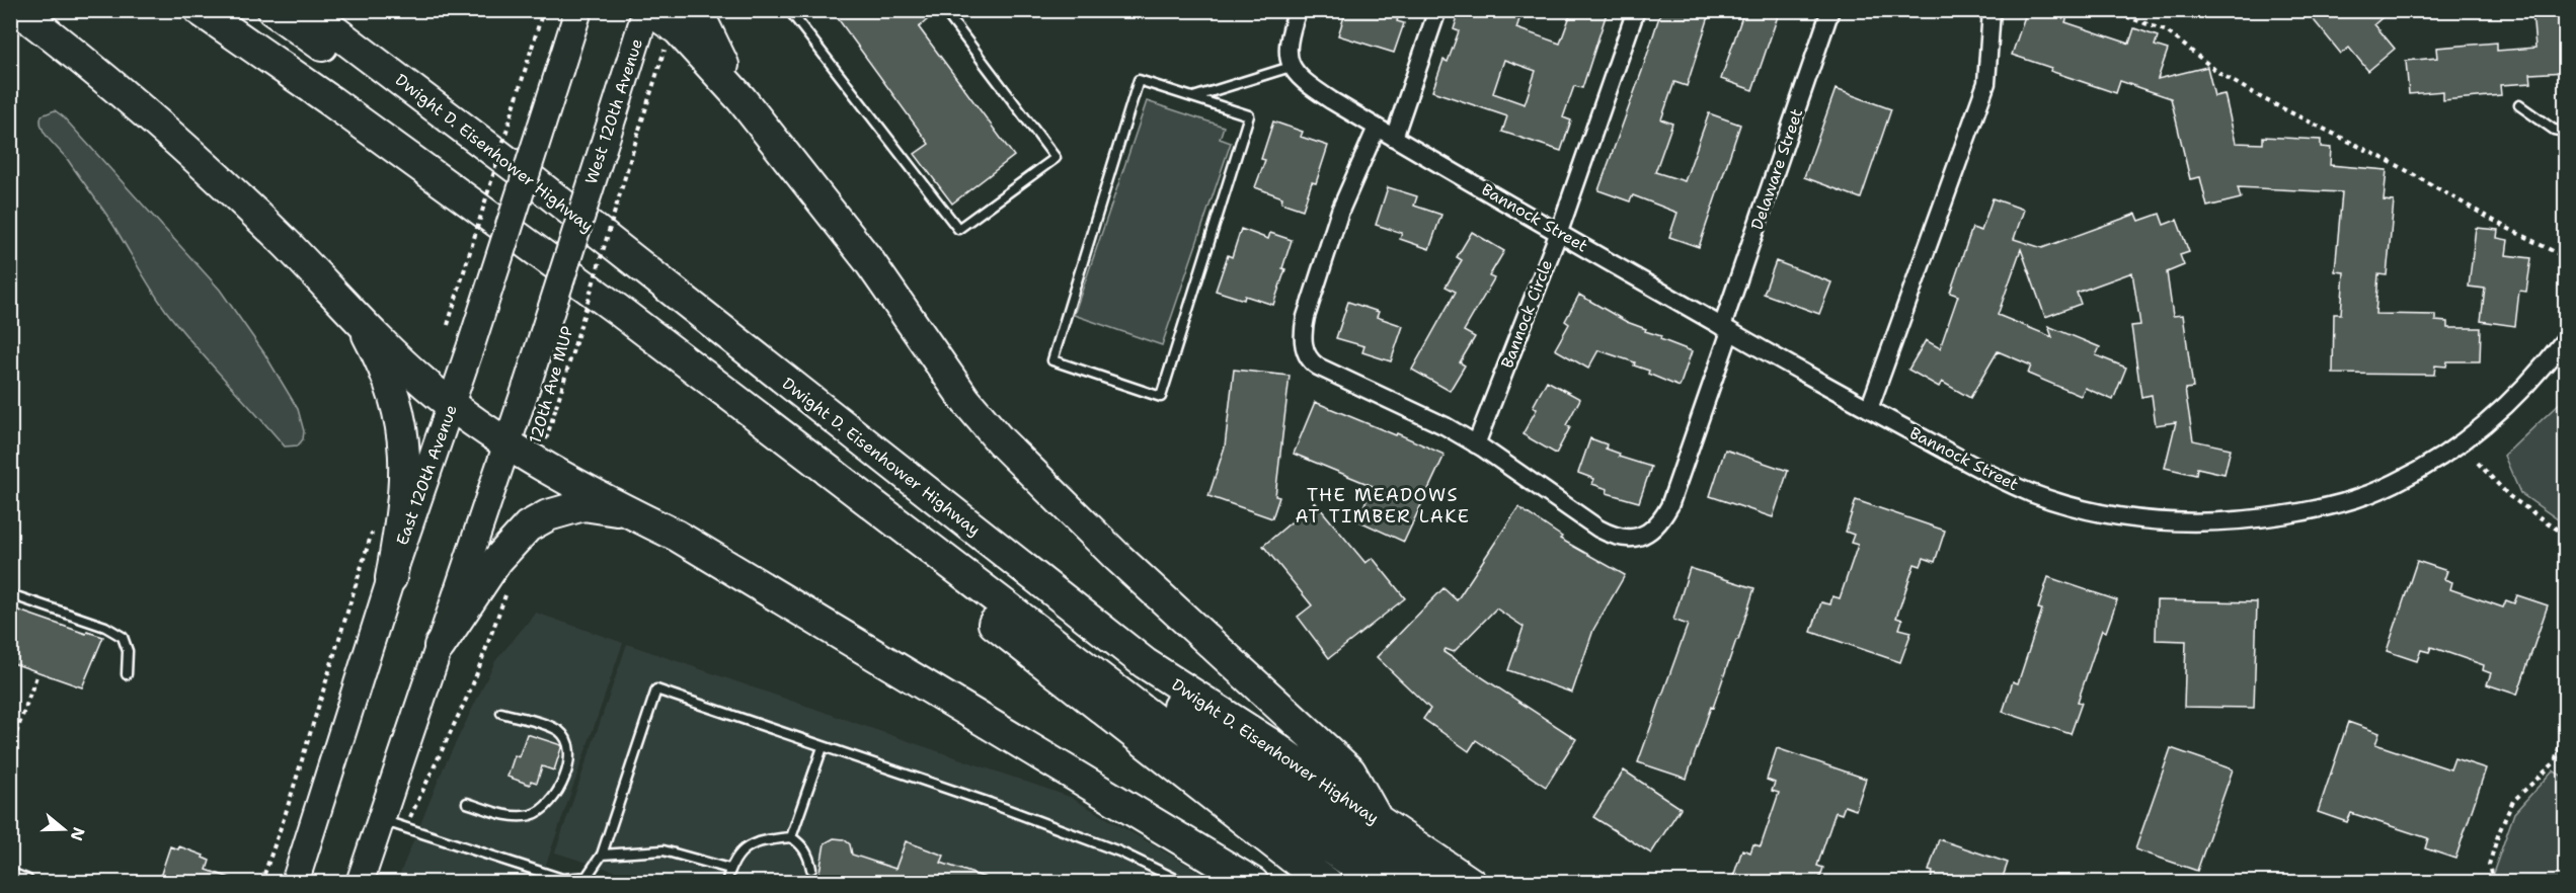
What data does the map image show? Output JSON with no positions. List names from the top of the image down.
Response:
{
  "streets": {
    "highway": ["Dwight D. Eisenhower Highway"],
    "main road": ["West 120th Avenue", "East 120th Avenue"],
    "street": ["Delaware Street", "Bannock Street", "Bannock Circle"],
    "path": ["120th Ave MUP"]
  },
  "crossings": [
    ["Delaware Street", "Bannock Street"],
    ["Bannock Street", "Bannock Circle"]
  ],
  "districts": ["THE MEADOWS AT TIMBER LAKE"],
  "north": "right"
}
